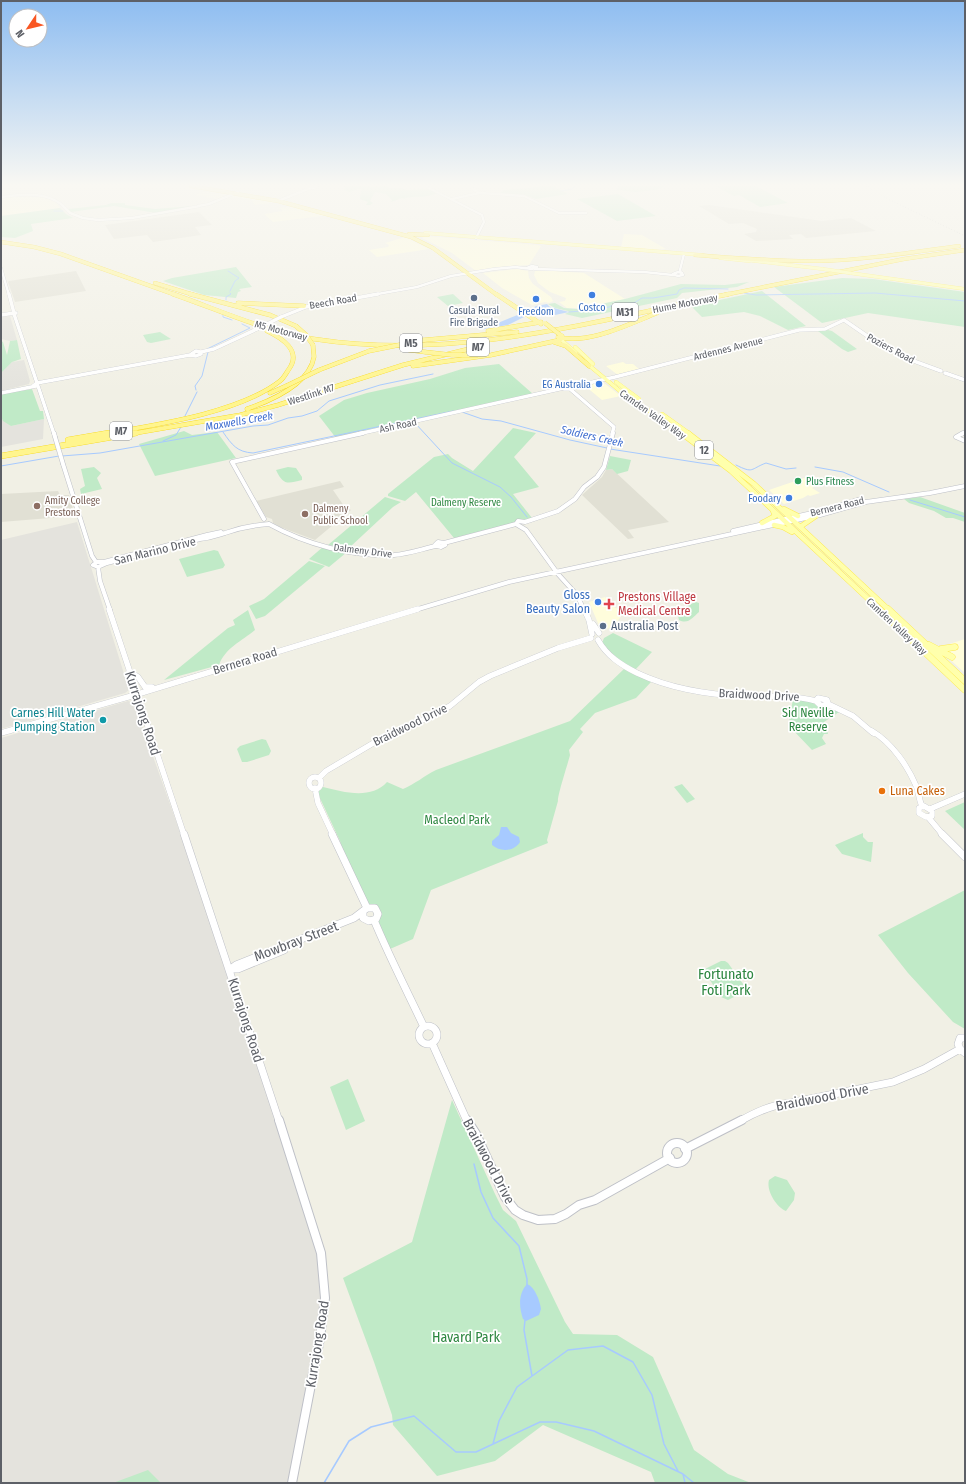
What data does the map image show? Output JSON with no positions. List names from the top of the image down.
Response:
{
  "streets": {
    "highway": [
      "Hume Motorway",
      "M31",
      "M5 Motorway",
      "M5",
      "M7",
      "Westlink M7",
      "Camden Valley Way"
    ],
    "main road": ["12"],
    "street": [
      "Beech Road",
      "Ardennes Avenue",
      "Poziers Road",
      "Ash Road",
      "Bernera Road",
      "Dalmeny Drive",
      "San Marino Drive",
      "Braidwood Drive",
      "Kurrajong Road",
      "Mowbray Street"
    ]
  },
  "crossings": [
    ["Beech Road", "Camden Valley Way"],
    ["Beech Road", "Kurrajong Road"],
    ["Hume Motorway", "M5 Motorway"],
    ["Hume Motorway", "Westlink M7"],
    ["M5 Motorway", "M5"],
    ["M5 Motorway", "Westlink M7"],
    ["M5", "Westlink M7"],
    ["M7", "Westlink M7"],
    ["Ardennes Avenue", "Poziers Road"],
    ["Ardennes Avenue", "Camden Valley Way"],
    ["Camden Valley Way", "Bernera Road"],
    ["Ash Road", "Dalmeny Drive"],
    ["Ash Road", "San Marino Drive"],
    ["Bernera Road", "Kurrajong Road"],
    ["Dalmeny Drive", "San Marino Drive"],
    ["San Marino Drive", "Kurrajong Road"],
    ["Kurrajong Road", "Mowbray Street"]
  ],
  "water": ["Maxwells Creek", "Soldiers Creek"],
  "parks": [
    "Dalmeny Reserve",
    "Sid Neville Reserve",
    "Macleod Park",
    "Fortunato Foti Park",
    "Havard Park"
  ],
  "places": {
    "other": [
      "Costco",
      "Casula Rural Fire Brigade",
      "Freedom",
      "EG Australia",
      "Plus Fitness",
      "Foodary",
      "Amity College Prestons",
      "Dalmeny Public School",
      "Gloss Beauty Salon",
      "Australia Post",
      "Carnes Hill Water Pumping Station",
      "Luna Cakes"
    ],
    "health": ["Prestons Village Medical Centre"]
  },
  "north": "bottom left"
}
